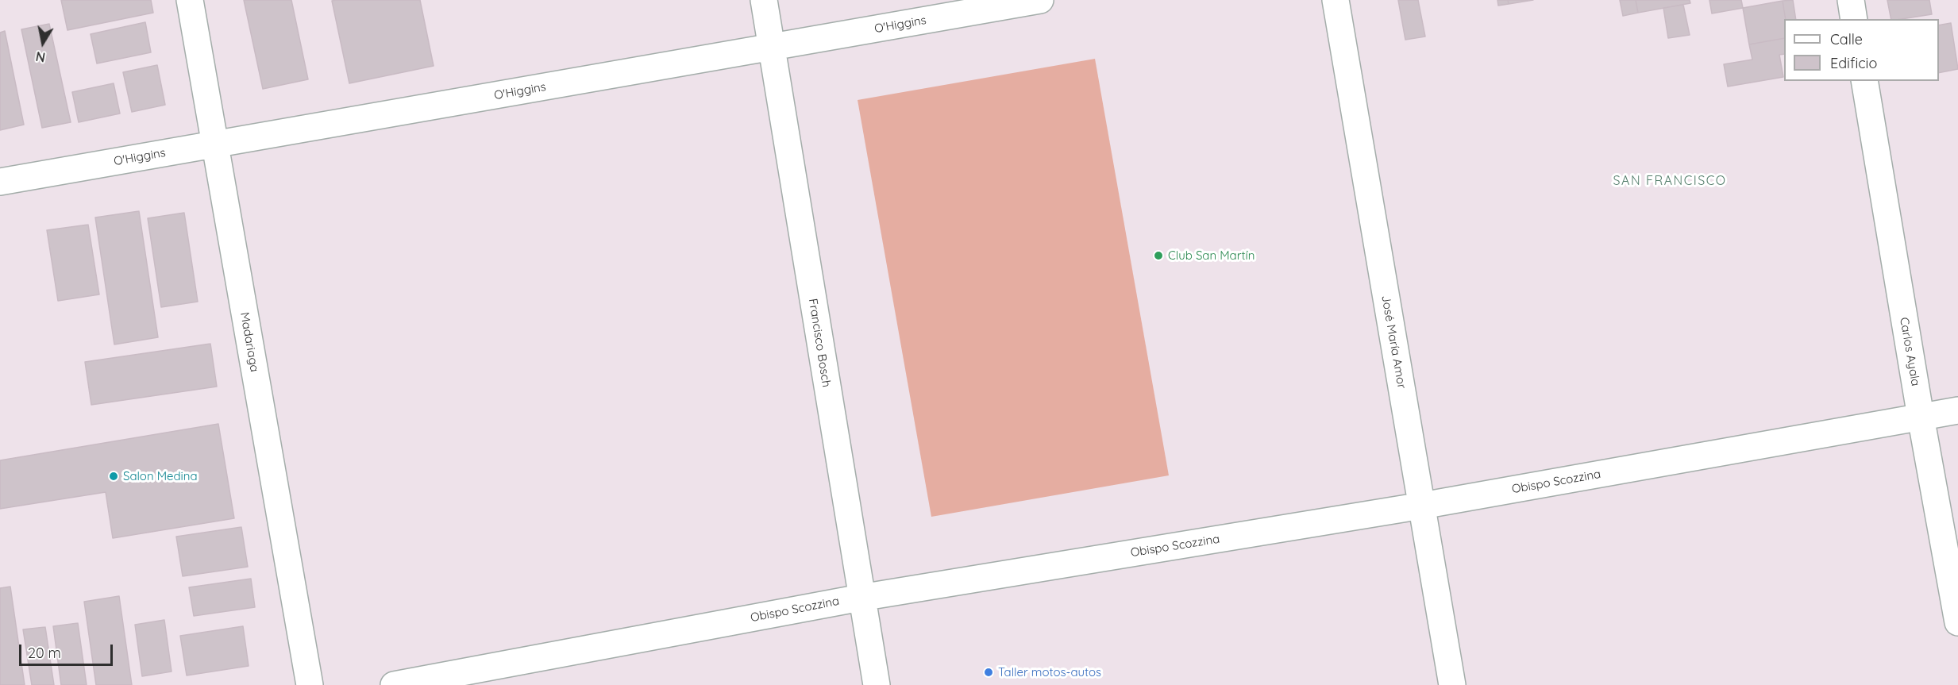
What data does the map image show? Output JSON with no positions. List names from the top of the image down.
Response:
{
  "streets": {
    "street": [
      "O'Higgins",
      "Madariaga",
      "José María Amor",
      "Francisco Bosch",
      "Carlos Ayala",
      "Obispo Scozzina"
    ]
  },
  "crossings": [
    ["O'Higgins", "Madariaga"],
    ["O'Higgins", "Francisco Bosch"],
    ["José María Amor", "Obispo Scozzina"],
    ["Francisco Bosch", "Obispo Scozzina"],
    ["Carlos Ayala", "Obispo Scozzina"]
  ],
  "districts": ["SAN FRANCISCO"],
  "places": ["Club San Martín", "Salon Medina", "Taller motos-autos"],
  "legend": ["Calle", "Edificio"],
  "scale_bar": "20 m",
  "north": "bottom"
}
